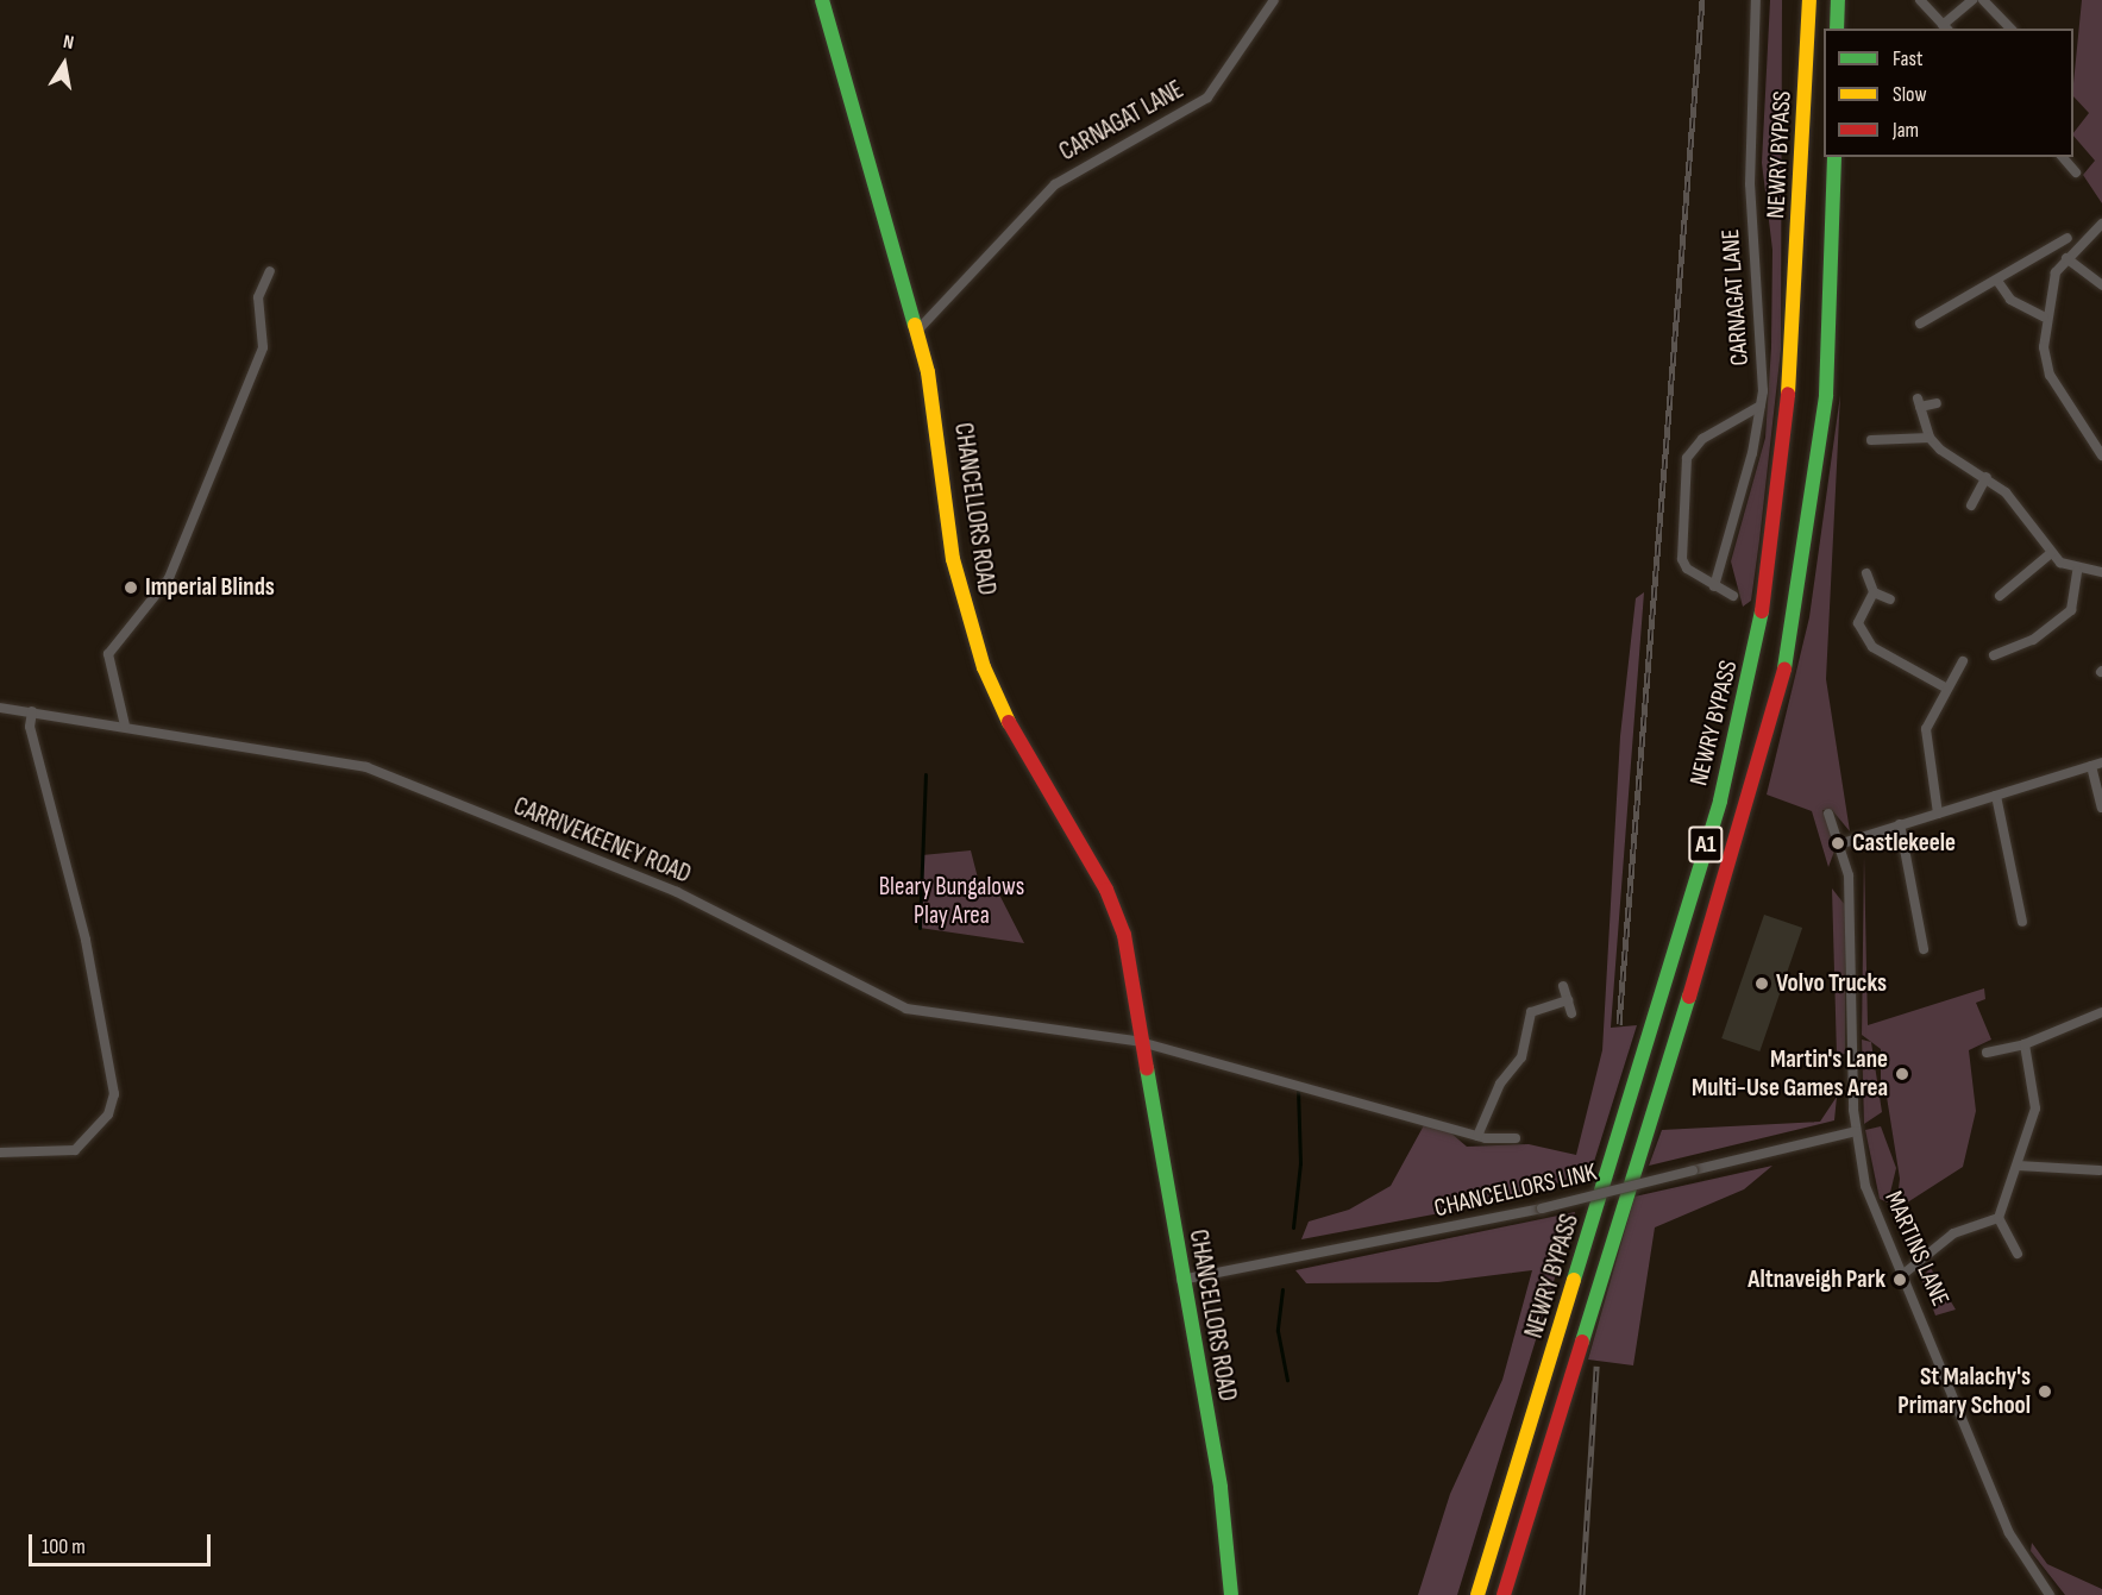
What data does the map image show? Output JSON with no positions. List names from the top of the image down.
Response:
{
  "streets": {
    "main road": ["NEWRY BYPASS", "CHANCELLORS ROAD", "A1"],
    "street": [
      "CARNAGAT LANE",
      "CARRIVEKEENEY ROAD",
      "CHANCELLORS LINK",
      "MARTINS LANE"
    ]
  },
  "crossings": [
    ["CARNAGAT LANE", "CHANCELLORS ROAD"],
    ["CHANCELLORS ROAD", "CARRIVEKEENEY ROAD"],
    ["CHANCELLORS ROAD", "CHANCELLORS LINK"],
    ["CHANCELLORS LINK", "MARTINS LANE"]
  ],
  "parks": ["Bleary Bungalows Play Area"],
  "places": [
    "Imperial Blinds",
    "Castlekeele",
    "Volvo Trucks",
    "Martin's Lane Multi-Use Games Area",
    "Altnaveigh Park",
    "St Malachy's Primary School"
  ],
  "legend": ["Fast", "Slow", "Jam"],
  "scale_bar": "100 m",
  "north": "top"
}
